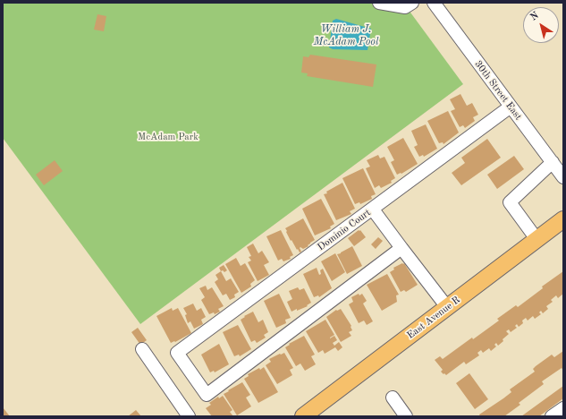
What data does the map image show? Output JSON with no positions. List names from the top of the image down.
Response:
{
  "streets": {
    "main road": ["East Avenue R"],
    "street": ["30th Street East", "Dominio Court"]
  },
  "crossings": [
    ["30th Street East", "Dominio Court"]
  ],
  "water": ["William J. McAdam Pool"],
  "parks": ["McAdam Park"],
  "north": "top left"
}
